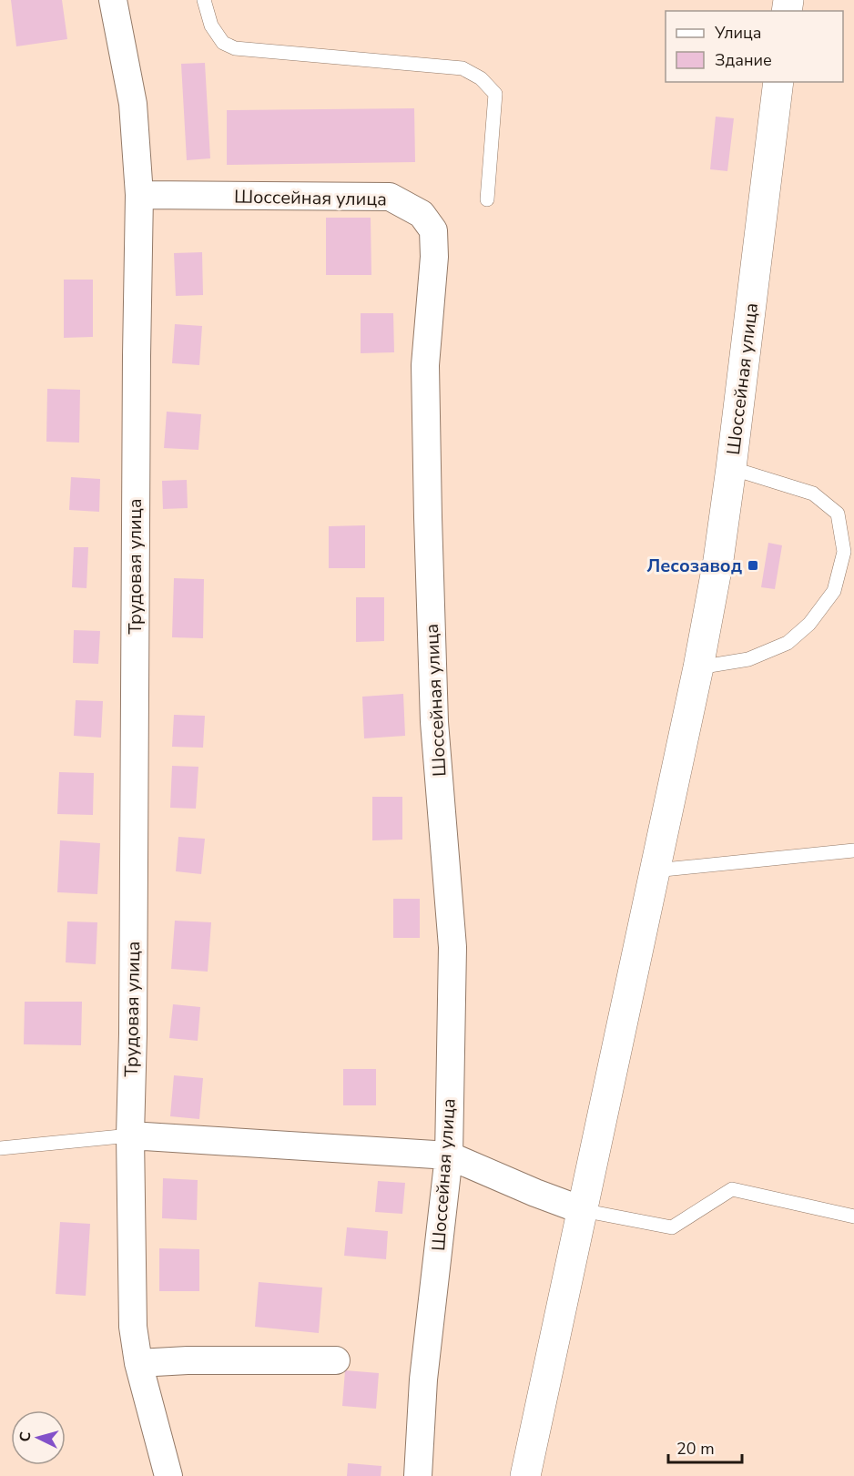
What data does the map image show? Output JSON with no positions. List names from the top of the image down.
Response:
{
  "streets": {
    "main road": ["Шоссейная улица"],
    "street": ["Трудовая улица"]
  },
  "crossings": [
    ["Шоссейная улица", "Трудовая улица"]
  ],
  "places": {
    "transit": ["Лесозавод"]
  },
  "legend": ["Улица", "Здание"],
  "scale_bar": "20 m",
  "north": "left"
}
